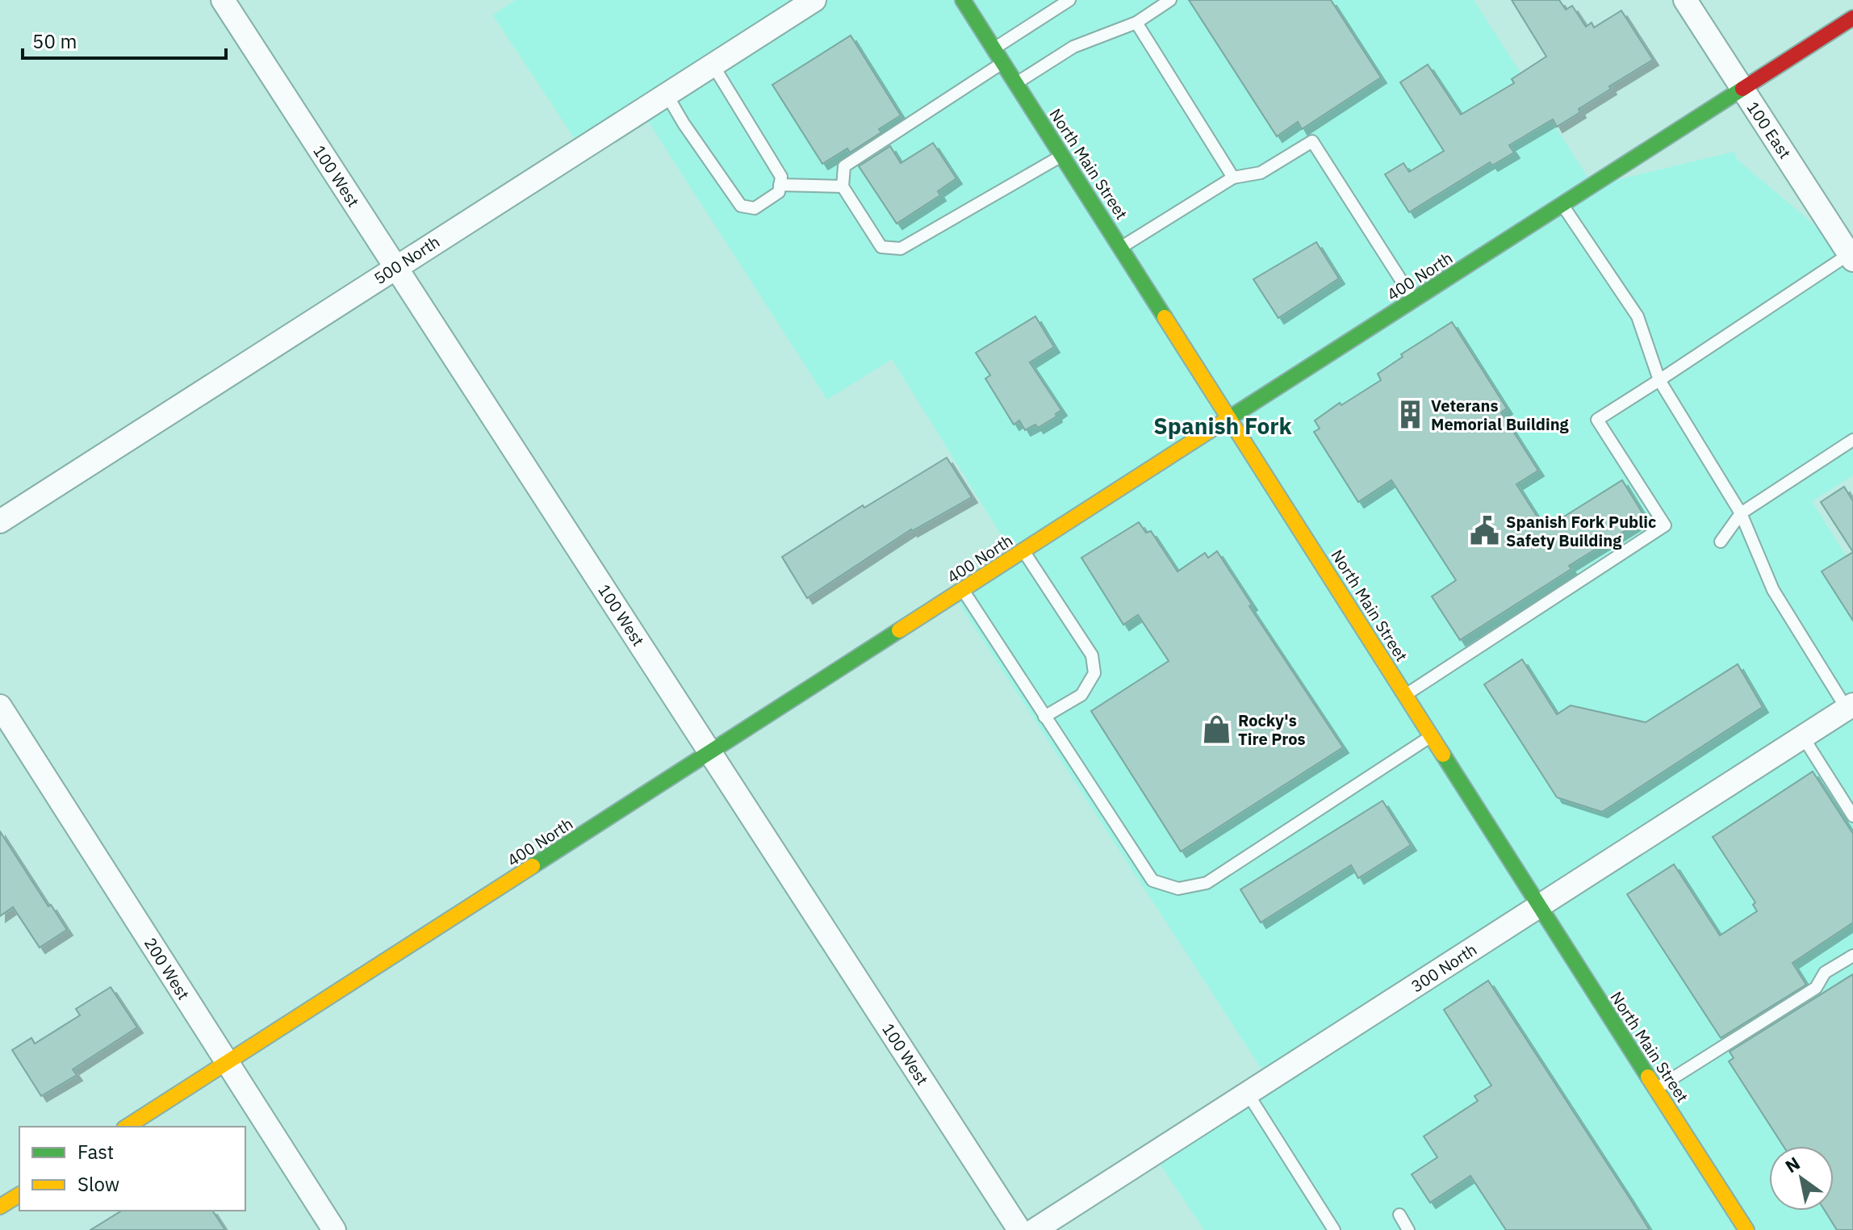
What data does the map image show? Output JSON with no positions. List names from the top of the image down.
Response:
{
  "streets": {
    "main road": ["North Main Street", "400 North"],
    "street": [
      "100 East",
      "100 West",
      "500 North",
      "300 North",
      "200 West"
    ]
  },
  "crossings": [
    ["100 East", "400 North"],
    ["North Main Street", "400 North"],
    ["North Main Street", "300 North"],
    ["100 West", "500 North"],
    ["100 West", "400 North"],
    ["400 North", "200 West"]
  ],
  "districts": ["Spanish Fork"],
  "places": {
    "building": ["Veterans Memorial Building"],
    "public building": ["Spanish Fork Public Safety Building"],
    "shop": ["Rocky's Tire Pros"]
  },
  "legend": ["Fast", "Slow"],
  "scale_bar": "50 m",
  "north": "top left"
}
